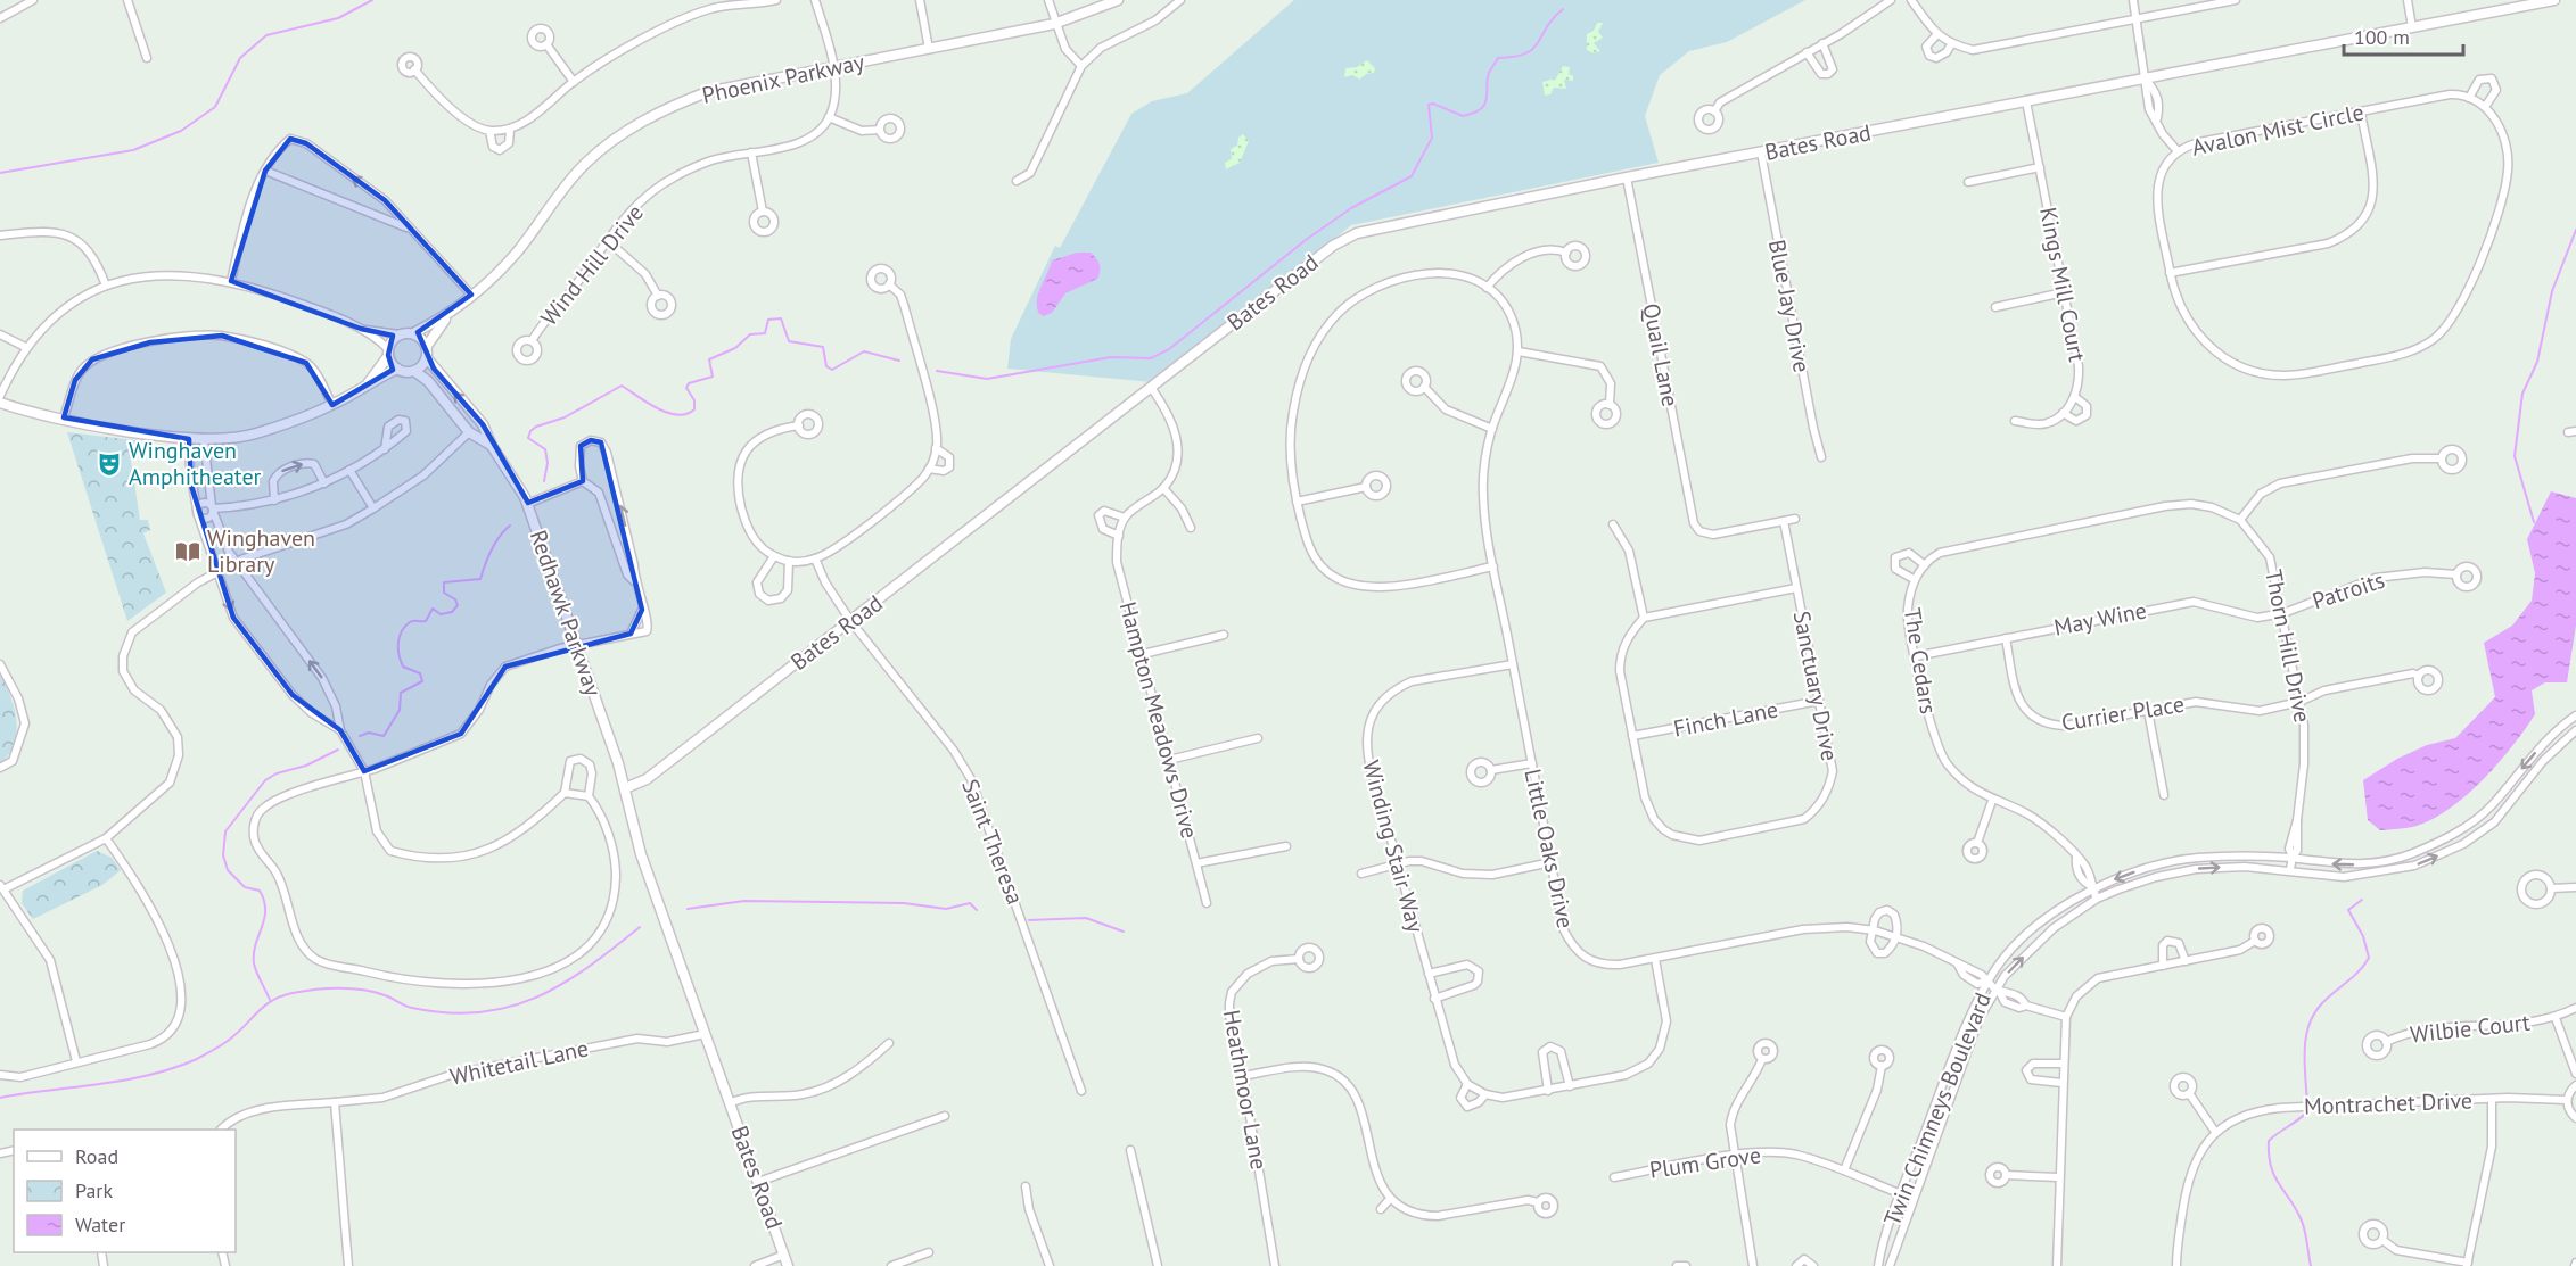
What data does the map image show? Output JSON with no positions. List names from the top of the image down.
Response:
{
  "streets": {
    "street": [
      "Phoenix Parkway",
      "Avalon Mist Circle",
      "Bates Road",
      "Wind Hill Drive",
      "Kings Mill Court",
      "Blue Jay Drive",
      "Quail Lane",
      "Patroits",
      "Redhawk Parkway",
      "May Wine",
      "Thorn Hill Drive",
      "The Cedars",
      "Sanctuary Drive",
      "Currier Place",
      "Finch Lane",
      "Hampton Meadows Drive",
      "Saint Theresa",
      "Winding Stair Way",
      "Little Oaks Drive",
      "Wilbie Court",
      "Whitetail Lane",
      "Heathmoor Lane",
      "Montrachet Drive",
      "Twin Chimneys Boulevard",
      "Plum Grove"
    ]
  },
  "crossings": [
    ["Phoenix Parkway", "Redhawk Parkway"],
    ["Bates Road", "Kings Mill Court"],
    ["Bates Road", "Blue Jay Drive"],
    ["Bates Road", "Quail Lane"],
    ["Bates Road", "Redhawk Parkway"],
    ["Bates Road", "Saint Theresa"],
    ["Bates Road", "Whitetail Lane"],
    ["Quail Lane", "Sanctuary Drive"],
    ["Patroits", "May Wine"],
    ["Patroits", "Thorn Hill Drive"],
    ["May Wine", "Thorn Hill Drive"],
    ["May Wine", "The Cedars"],
    ["May Wine", "Currier Place"],
    ["Thorn Hill Drive", "The Cedars"],
    ["Thorn Hill Drive", "Currier Place"],
    ["Thorn Hill Drive", "Twin Chimneys Boulevard"],
    ["The Cedars", "Twin Chimneys Boulevard"],
    ["Sanctuary Drive", "Finch Lane"],
    ["Winding Stair Way", "Little Oaks Drive"],
    ["Little Oaks Drive", "Twin Chimneys Boulevard"],
    ["Twin Chimneys Boulevard", "Plum Grove"]
  ],
  "places": {
    "theatre": ["Winghaven Amphitheater"],
    "library": ["Winghaven Library"]
  },
  "legend": ["Road", "Park", "Water"],
  "scale_bar": "100 m"
}
